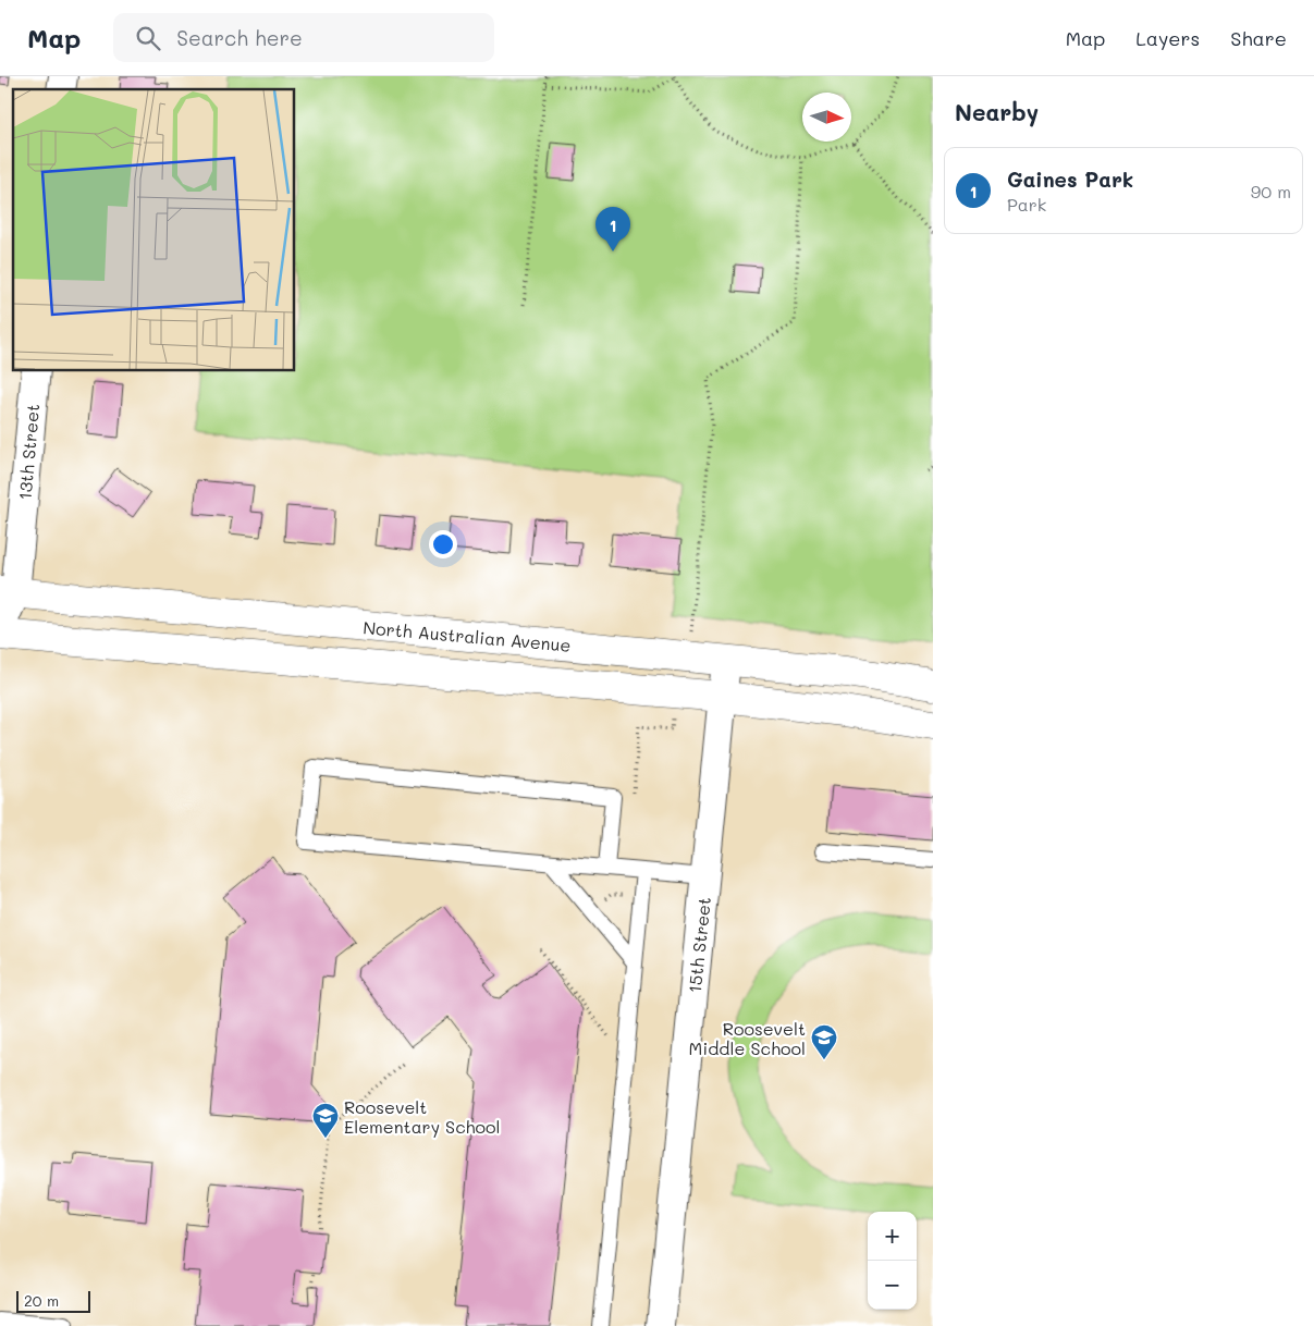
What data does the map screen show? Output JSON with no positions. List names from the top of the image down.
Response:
{
  "streets": {
    "main road": ["North Australian Avenue"],
    "street": ["13th Street", "15th Street"]
  },
  "crossings": [
    ["13th Street", "North Australian Avenue"],
    ["North Australian Avenue", "15th Street"]
  ],
  "places": {
    "school or university": ["Roosevelt Middle School", "Roosevelt Elementary School"]
  },
  "scale_bar": "20 m",
  "north": "right",
  "page": {
    "header": "Map",
    "search": "Search here",
    "nav": ["Map", "Layers", "Share"],
    "heading": "Nearby",
    "list": [
      {
        "mark": "1",
        "name": "Gaines Park",
        "note": "Park",
        "value": "90 m"
      }
    ],
    "pins": "1",
    "map_buttons": ["+", "−"],
    "scale": "20 m"
  }
}
